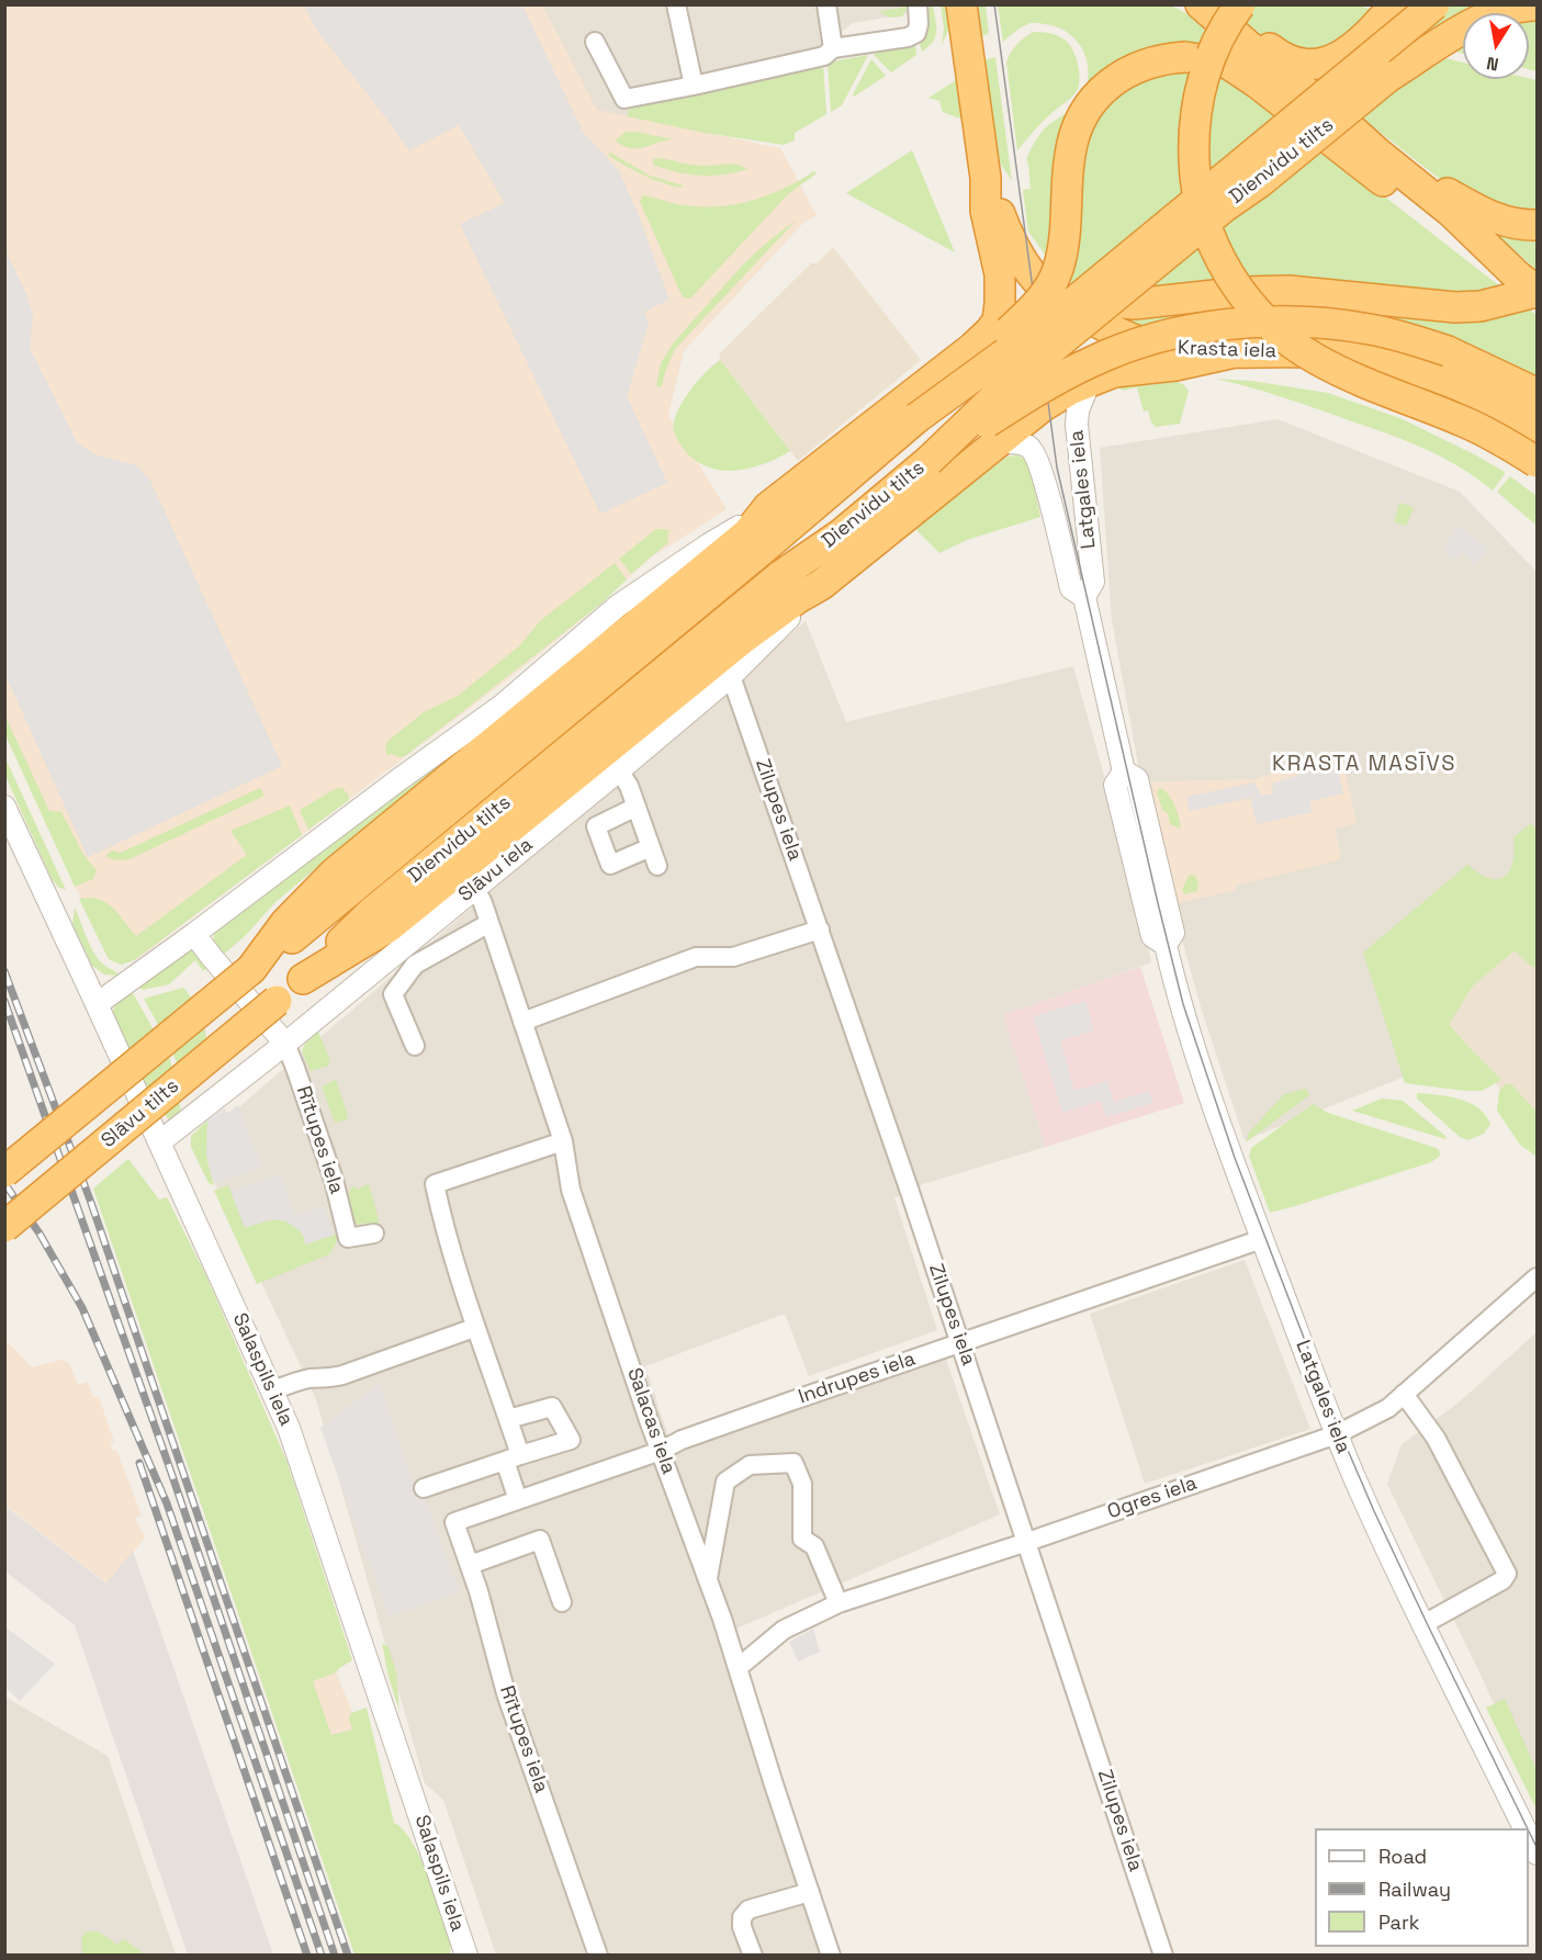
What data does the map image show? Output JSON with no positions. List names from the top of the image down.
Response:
{
  "streets": {
    "highway": ["Dienvidu tilts", "Krasta iela", "Slāvu tilts"],
    "street": [
      "Latgales iela",
      "Zilupes iela",
      "Slāvu iela",
      "Rītupes iela",
      "Salaspils iela",
      "Indrupes iela",
      "Salacas iela",
      "Ogres iela"
    ]
  },
  "crossings": [
    ["Dienvidu tilts", "Slāvu tilts"],
    ["Latgales iela", "Indrupes iela"],
    ["Latgales iela", "Ogres iela"],
    ["Zilupes iela", "Slāvu iela"],
    ["Zilupes iela", "Indrupes iela"],
    ["Zilupes iela", "Ogres iela"],
    ["Slāvu iela", "Rītupes iela"],
    ["Slāvu iela", "Salaspils iela"],
    ["Slāvu iela", "Salacas iela"],
    ["Rītupes iela", "Indrupes iela"],
    ["Indrupes iela", "Salacas iela"],
    ["Salacas iela", "Ogres iela"]
  ],
  "districts": ["KRASTA MASĪVS"],
  "legend": ["Road", "Railway", "Park"],
  "north": "bottom"
}
